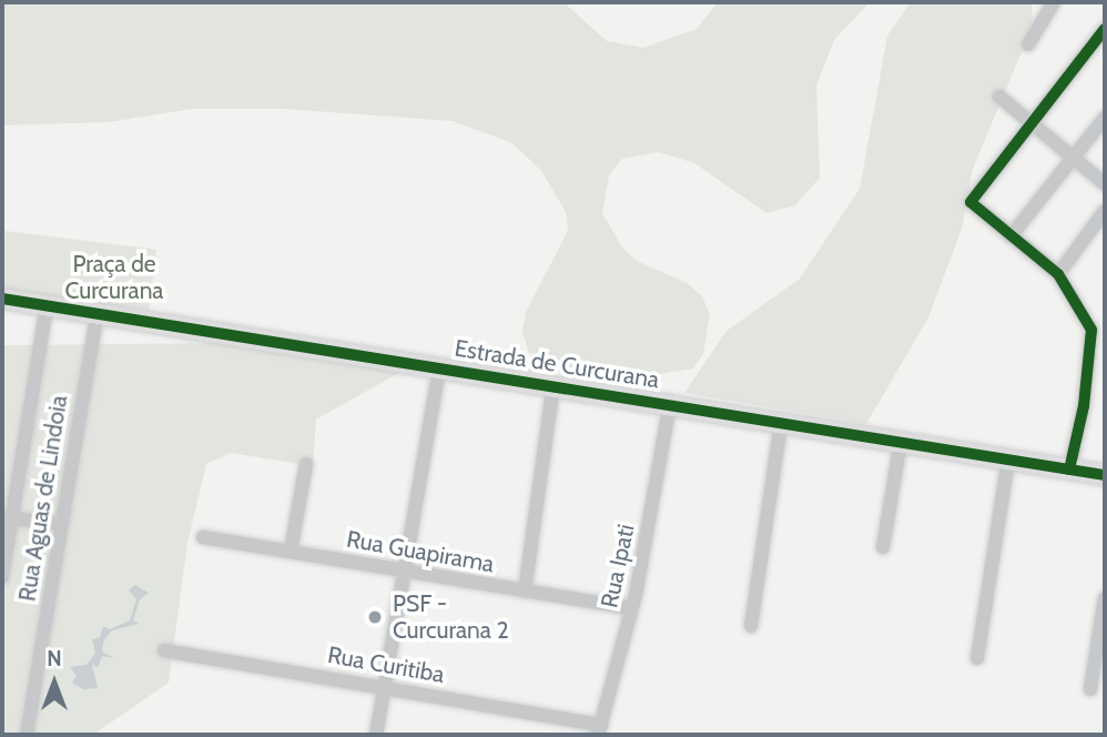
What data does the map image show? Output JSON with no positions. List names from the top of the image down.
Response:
{
  "streets": {
    "main road": ["Estrada de Curcurana"],
    "street": [
      "Rua Aguas de Lindoia",
      "Rua Guapirama",
      "Rua Ipati",
      "Rua Curitiba"
    ]
  },
  "crossings": [
    ["Estrada de Curcurana", "Rua Aguas de Lindoia"],
    ["Estrada de Curcurana", "Rua Ipati"],
    ["Rua Guapirama", "Rua Ipati"],
    ["Rua Ipati", "Rua Curitiba"]
  ],
  "parks": ["Praça de Curcurana"],
  "places": ["PSF - Curcurana 2"],
  "north": "top"
}
